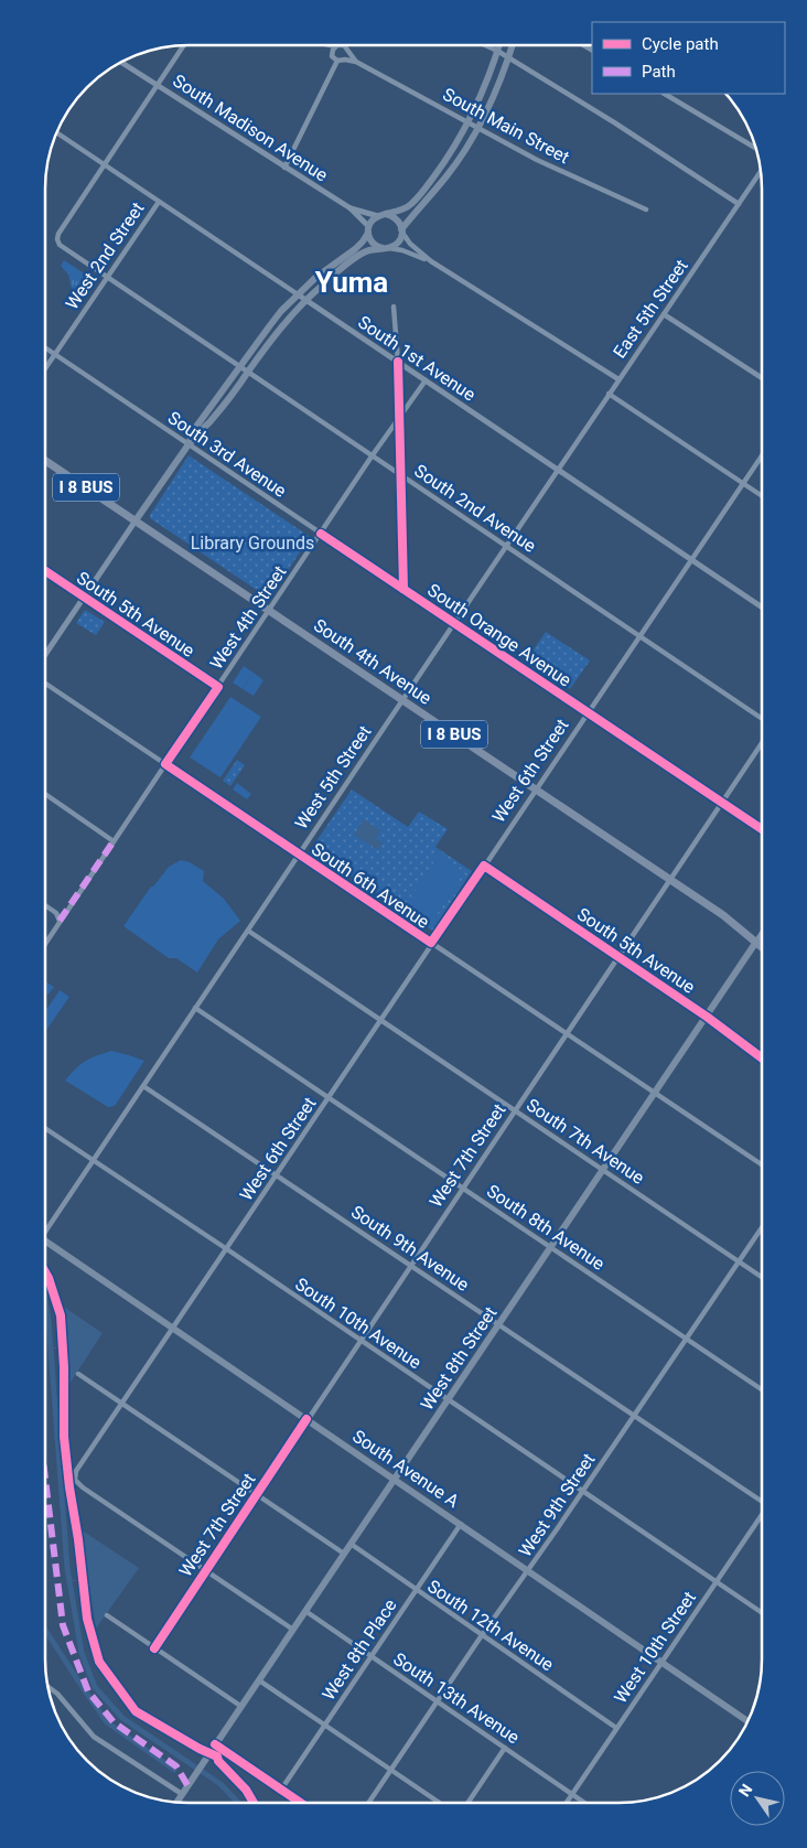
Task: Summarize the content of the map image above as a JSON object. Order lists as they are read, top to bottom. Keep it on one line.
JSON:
{"streets":{"main road":["I 8 BUS","South 4th Avenue","West 8th Street","South Avenue A"],"street":["South Main Street","South Madison Avenue","West 2nd Street","East 5th Street","South 1st Avenue","South 3rd Avenue","South 2nd Avenue","South 5th Avenue","West 4th Street","South Orange Avenue","West 6th Street","West 5th Street","South 6th Avenue","South 7th Avenue","West 7th Street","South 8th Avenue","South 9th Avenue","South 10th Avenue","West 9th Street","South 12th Avenue","West 10th Street","West 8th Place","South 13th Avenue"]},"crossings":[["West 2nd Street","South 1st Avenue"],["West 2nd Street","South 3rd Avenue"],["West 2nd Street","South 2nd Avenue"],["East 5th Street","South 1st Avenue"],["East 5th Street","West 5th Street"],["South 1st Avenue","South 2nd Avenue"],["South 1st Avenue","West 4th Street"],["South 1st Avenue","South Orange Avenue"],["South 1st Avenue","West 6th Street"],["South 1st Avenue","West 5th Street"],["South 3rd Avenue","West 4th Street"],["South 3rd Avenue","South Orange Avenue"],["South 2nd Avenue","West 4th Street"],["South 2nd Avenue","South Orange Avenue"],["South 2nd Avenue","West 6th Street"],["South 2nd Avenue","West 5th Street"],["South 5th Avenue","West 4th Street"],["South 5th Avenue","West 6th Street"],["South 5th Avenue","West 7th Street"],["South 5th Avenue","West 8th Street"],["West 4th Street","South Orange Avenue"],["West 4th Street","South 4th Avenue"],["West 4th Street","South 6th Avenue"],["South Orange Avenue","West 6th Street"],["South Orange Avenue","West 5th Street"],["South Orange Avenue","West 7th Street"],["South 4th Avenue","West 6th Street"],["South 4th Avenue","West 5th Street"],["South 4th Avenue","West 7th Street"],["South 4th Avenue","West 8th Street"],["West 6th Street","South 6th Avenue"],["West 6th Street","South 7th Avenue"],["West 6th Street","West 7th Street"],["West 6th Street","South 8th Avenue"],["West 6th Street","South 9th Avenue"],["West 6th Street","South 10th Avenue"],["West 6th Street","South Avenue A"],["West 5th Street","South 6th Avenue"],["West 5th Street","South 7th Avenue"],["West 5th Street","South 8th Avenue"],["West 5th Street","South 9th Avenue"],["West 5th Street","South 10th Avenue"],["South 6th Avenue","West 7th Street"],["South 6th Avenue","West 8th Street"],["South 7th Avenue","West 7th Street"],["South 7th Avenue","West 8th Street"],["South 7th Avenue","West 9th Street"],["West 7th Street","South 8th Avenue"],["West 7th Street","South 9th Avenue"],["West 7th Street","South 10th Avenue"],["West 7th Street","South Avenue A"],["South 8th Avenue","West 8th Street"],["South 8th Avenue","West 9th Street"],["South 9th Avenue","West 8th Street"],["South 9th Avenue","West 9th Street"],["South 10th Avenue","West 8th Street"],["South 10th Avenue","West 9th Street"],["South 10th Avenue","West 10th Street"],["West 8th Street","South Avenue A"],["West 8th Street","South 12th Avenue"],["West 8th Street","South 13th Avenue"],["South Avenue A","West 9th Street"],["South Avenue A","West 10th Street"],["South Avenue A","West 8th Place"],["West 9th Street","South 12th Avenue"],["West 9th Street","South 13th Avenue"],["South 12th Avenue","West 10th Street"],["South 12th Avenue","West 8th Place"],["West 10th Street","South 13th Avenue"],["West 8th Place","South 13th Avenue"]],"districts":["Yuma"],"parks":["Library Grounds"],"legend":["Cycle path","Path"],"north":"top left"}
